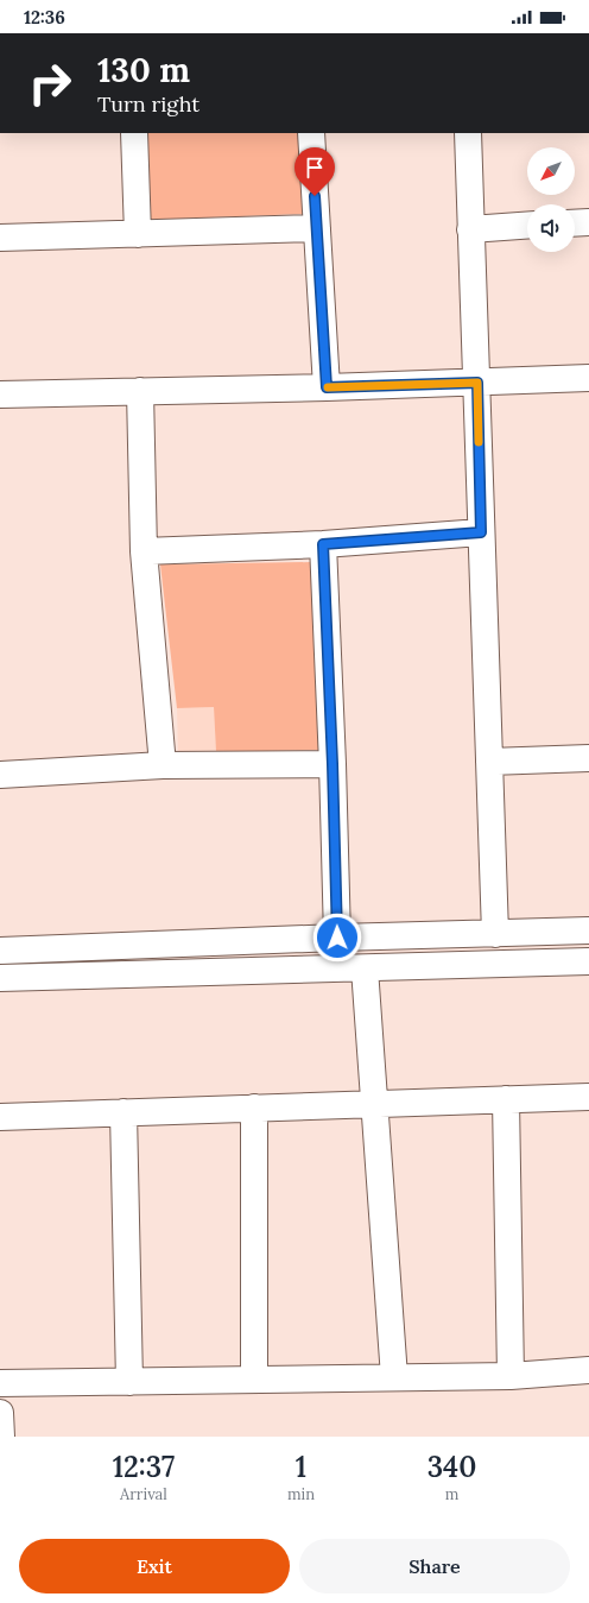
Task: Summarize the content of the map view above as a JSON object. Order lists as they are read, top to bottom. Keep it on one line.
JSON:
{"north":"bottom left","page":{"status":"12:36","turn":["130 m","Turn right"],"eta":["12:37","Arrival","1","min","340","m"],"buttons":["Exit","Share"]}}
